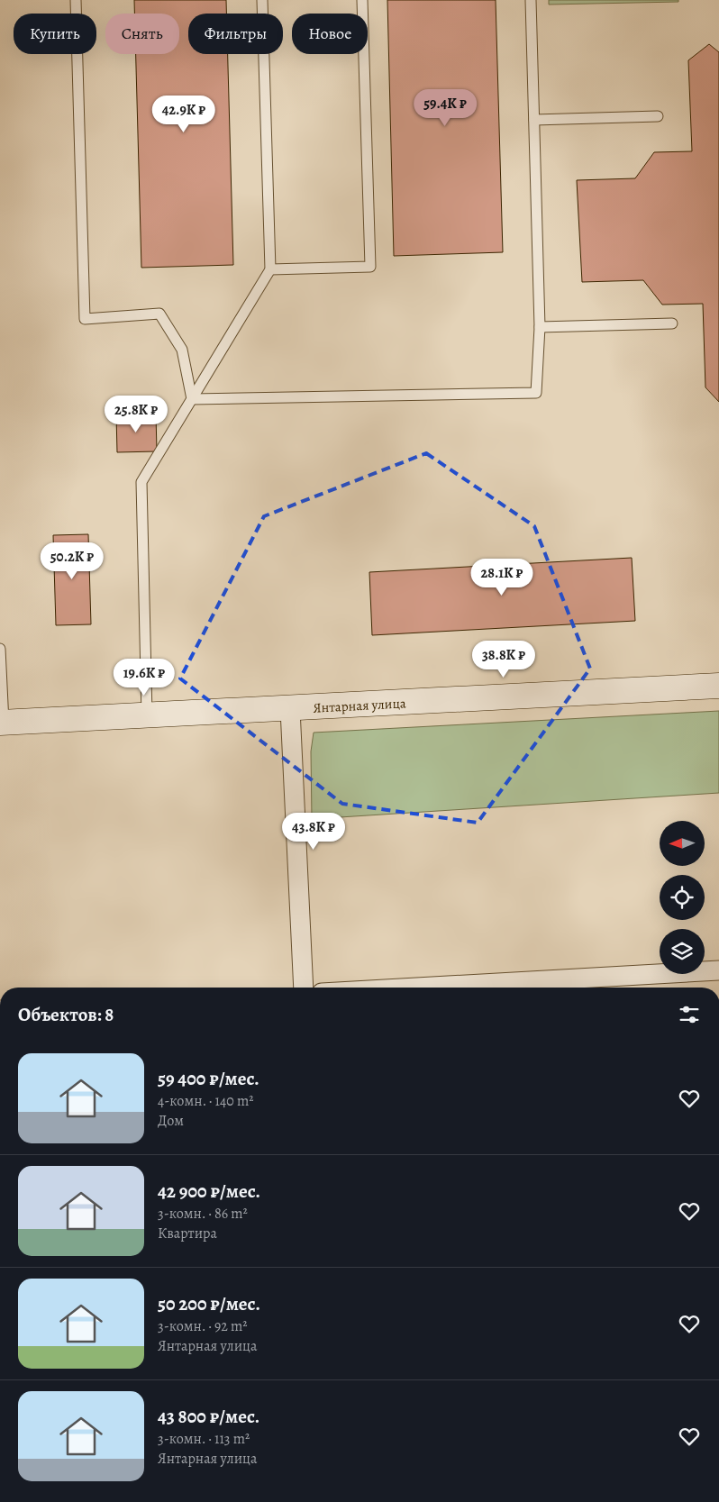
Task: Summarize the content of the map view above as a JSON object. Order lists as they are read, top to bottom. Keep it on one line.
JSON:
{"streets":{"street":["Янтарная улица"]},"north":"left","page":{"chip":["Купить","Снять","Фильтры","Новое"],"price":["59.4K ₽","42.9K ₽","25.8K ₽","50.2K ₽","28.1K ₽","38.8K ₽","19.6K ₽","43.8K ₽"],"heading":"Объектов: 8","list":[{"name":"59 400 ₽/мес.","note":"4-комн. · 140 m² · Дом"},{"name":"42 900 ₽/мес.","note":"3-комн. · 86 m² · Квартира"},{"name":"50 200 ₽/мес.","note":"3-комн. · 92 m² · Янтарная улица"},{"name":"43 800 ₽/мес.","note":"3-комн. · 113 m² · Янтарная улица"}]}}
